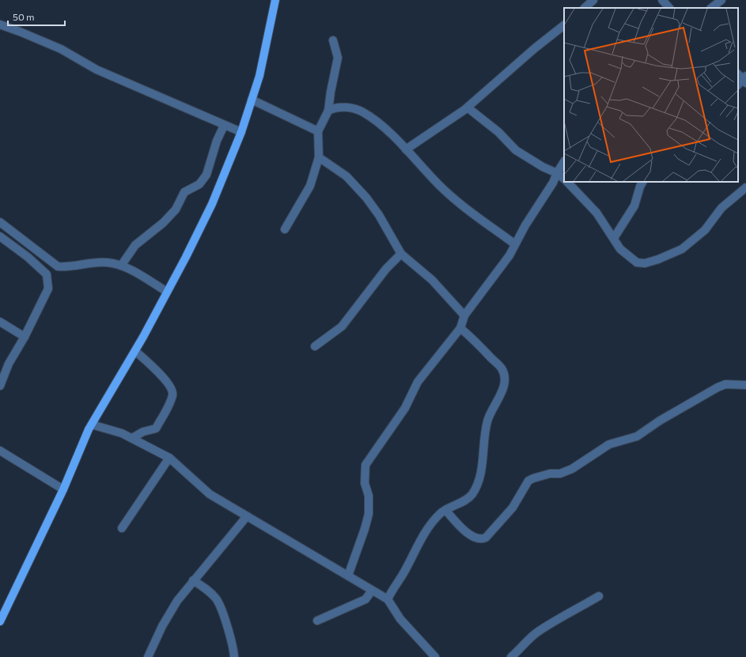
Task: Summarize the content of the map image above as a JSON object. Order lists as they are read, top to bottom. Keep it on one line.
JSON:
{"scale_bar":"50 m"}
